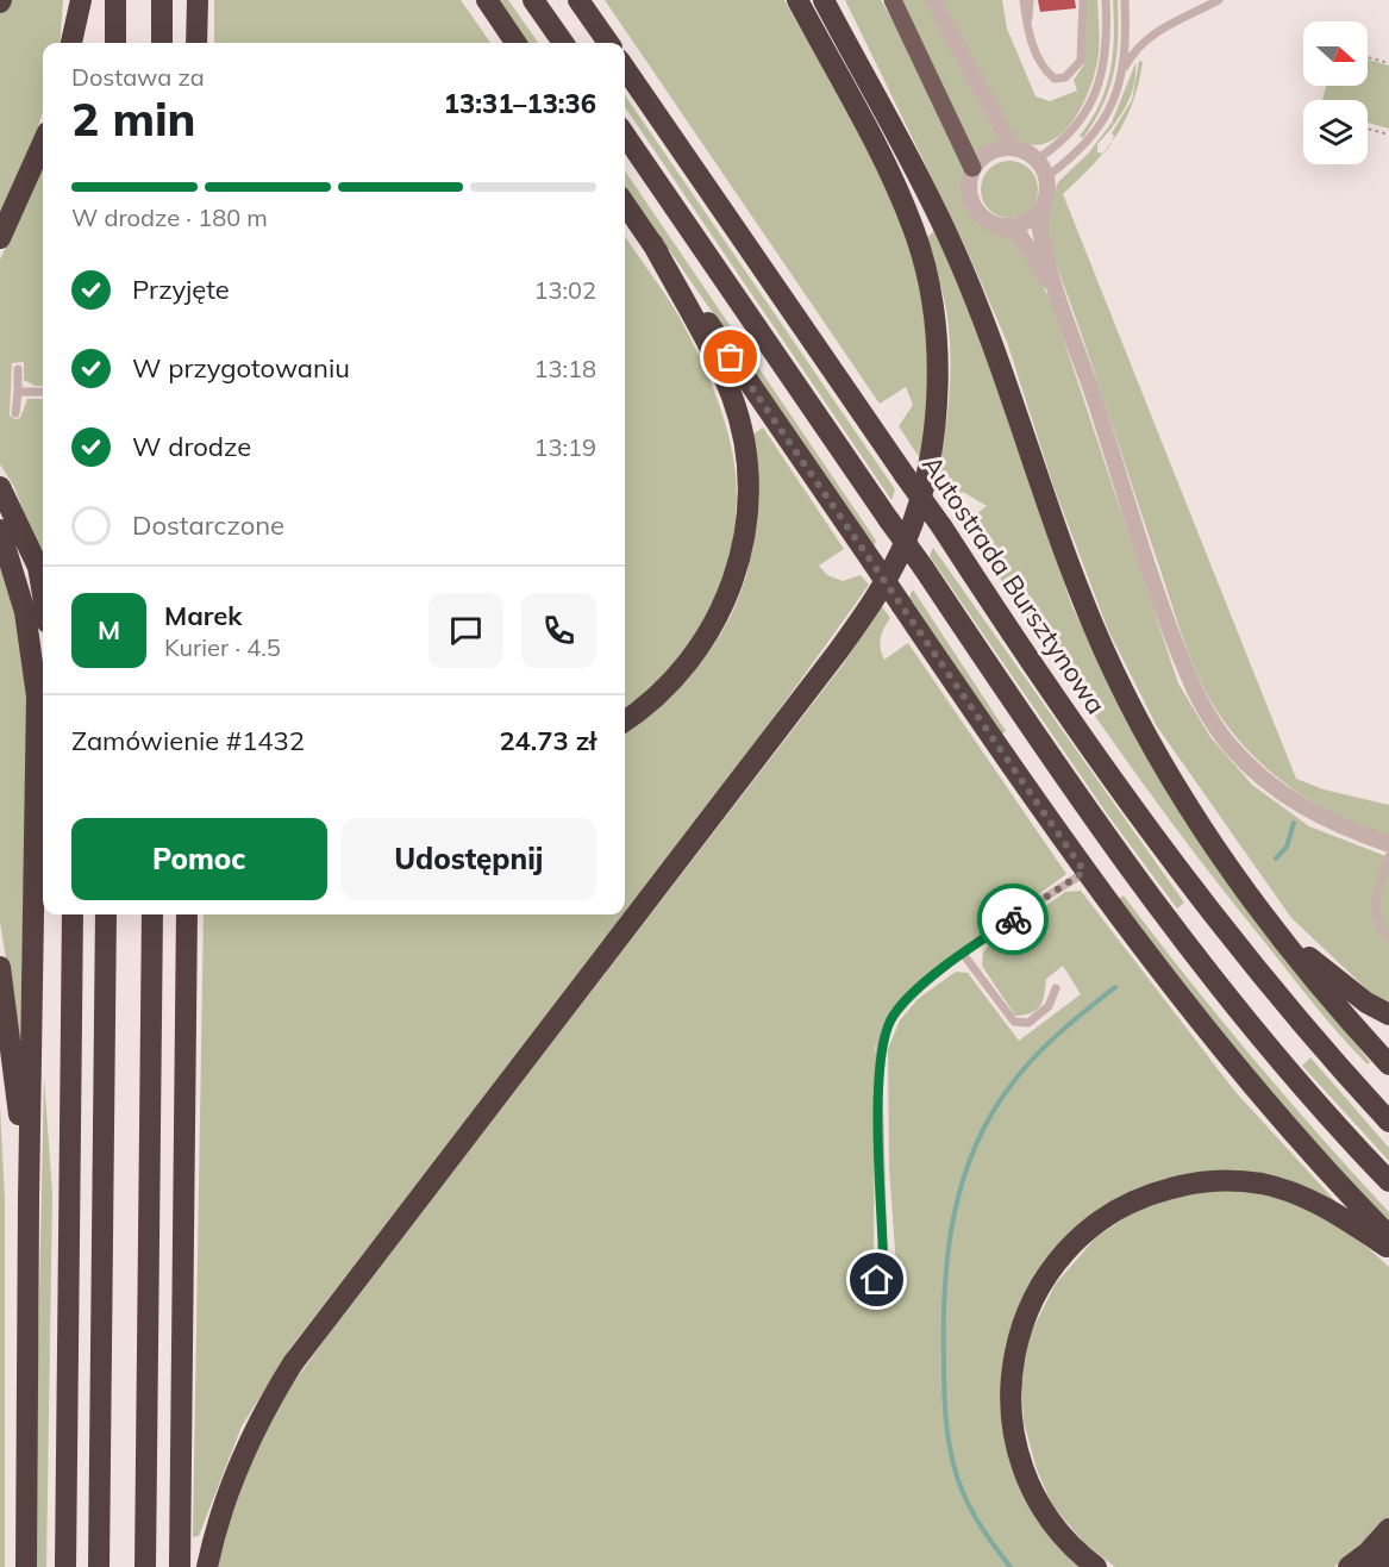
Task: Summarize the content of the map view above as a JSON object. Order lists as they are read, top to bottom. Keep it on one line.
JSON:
{"streets":{"highway":["Autostrada Bursztynowa"]},"north":"right","page":{"heading":["2 min","Dostawa za","13:31–13:36"],"panel":["Marek","Kurier · 4.5","Zamówienie #1432","24.73 zł"],"bar":"W drodze · 180 m","list":[["Przyjęte","13:02"],["W przygotowaniu","13:18"],["W drodze","13:19"],"Dostarczone"],"round":"M","buttons":["Pomoc","Udostępnij"]}}
